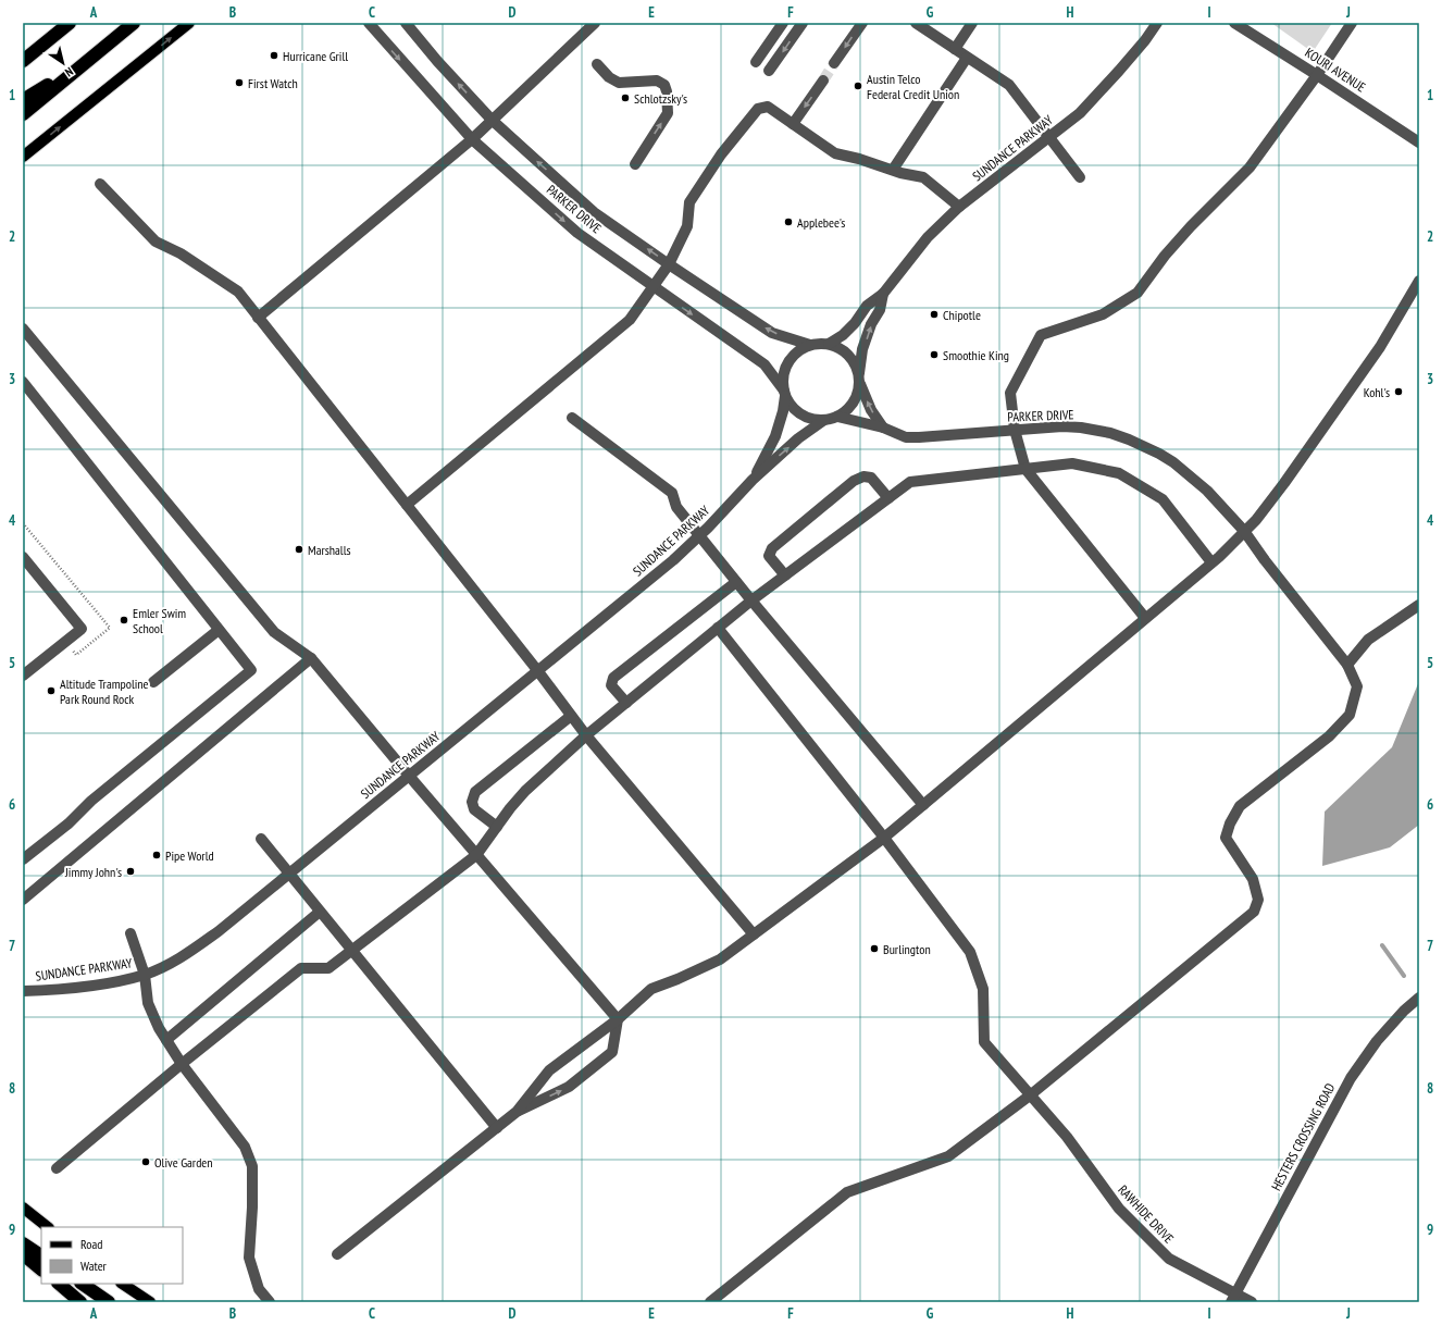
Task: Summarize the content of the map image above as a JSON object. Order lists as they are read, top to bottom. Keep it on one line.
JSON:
{"streets":{"street":["KOURI AVENUE","SUNDANCE PARKWAY","PARKER DRIVE","HESTERS CROSSING ROAD","RAWHIDE DRIVE"]},"crossings":[["SUNDANCE PARKWAY","PARKER DRIVE"],["PARKER DRIVE","RAWHIDE DRIVE"],["HESTERS CROSSING ROAD","RAWHIDE DRIVE"]],"places":["Hurricane Grill","First Watch","Austin Telco Federal Credit Union","Schlotzsky's","Applebee's","Chipotle","Smoothie King","Kohl's","Marshalls","Emler Swim School","Altitude Trampoline Park Round Rock","Pipe World","Jimmy John's","Burlington","Olive Garden"],"legend":["Road","Water"],"north":"bottom right","grid":{"columns":["A","B","C","D","E","F","G","H","I","J"],"rows":["1","2","3","4","5","6","7","8","9"]}}
